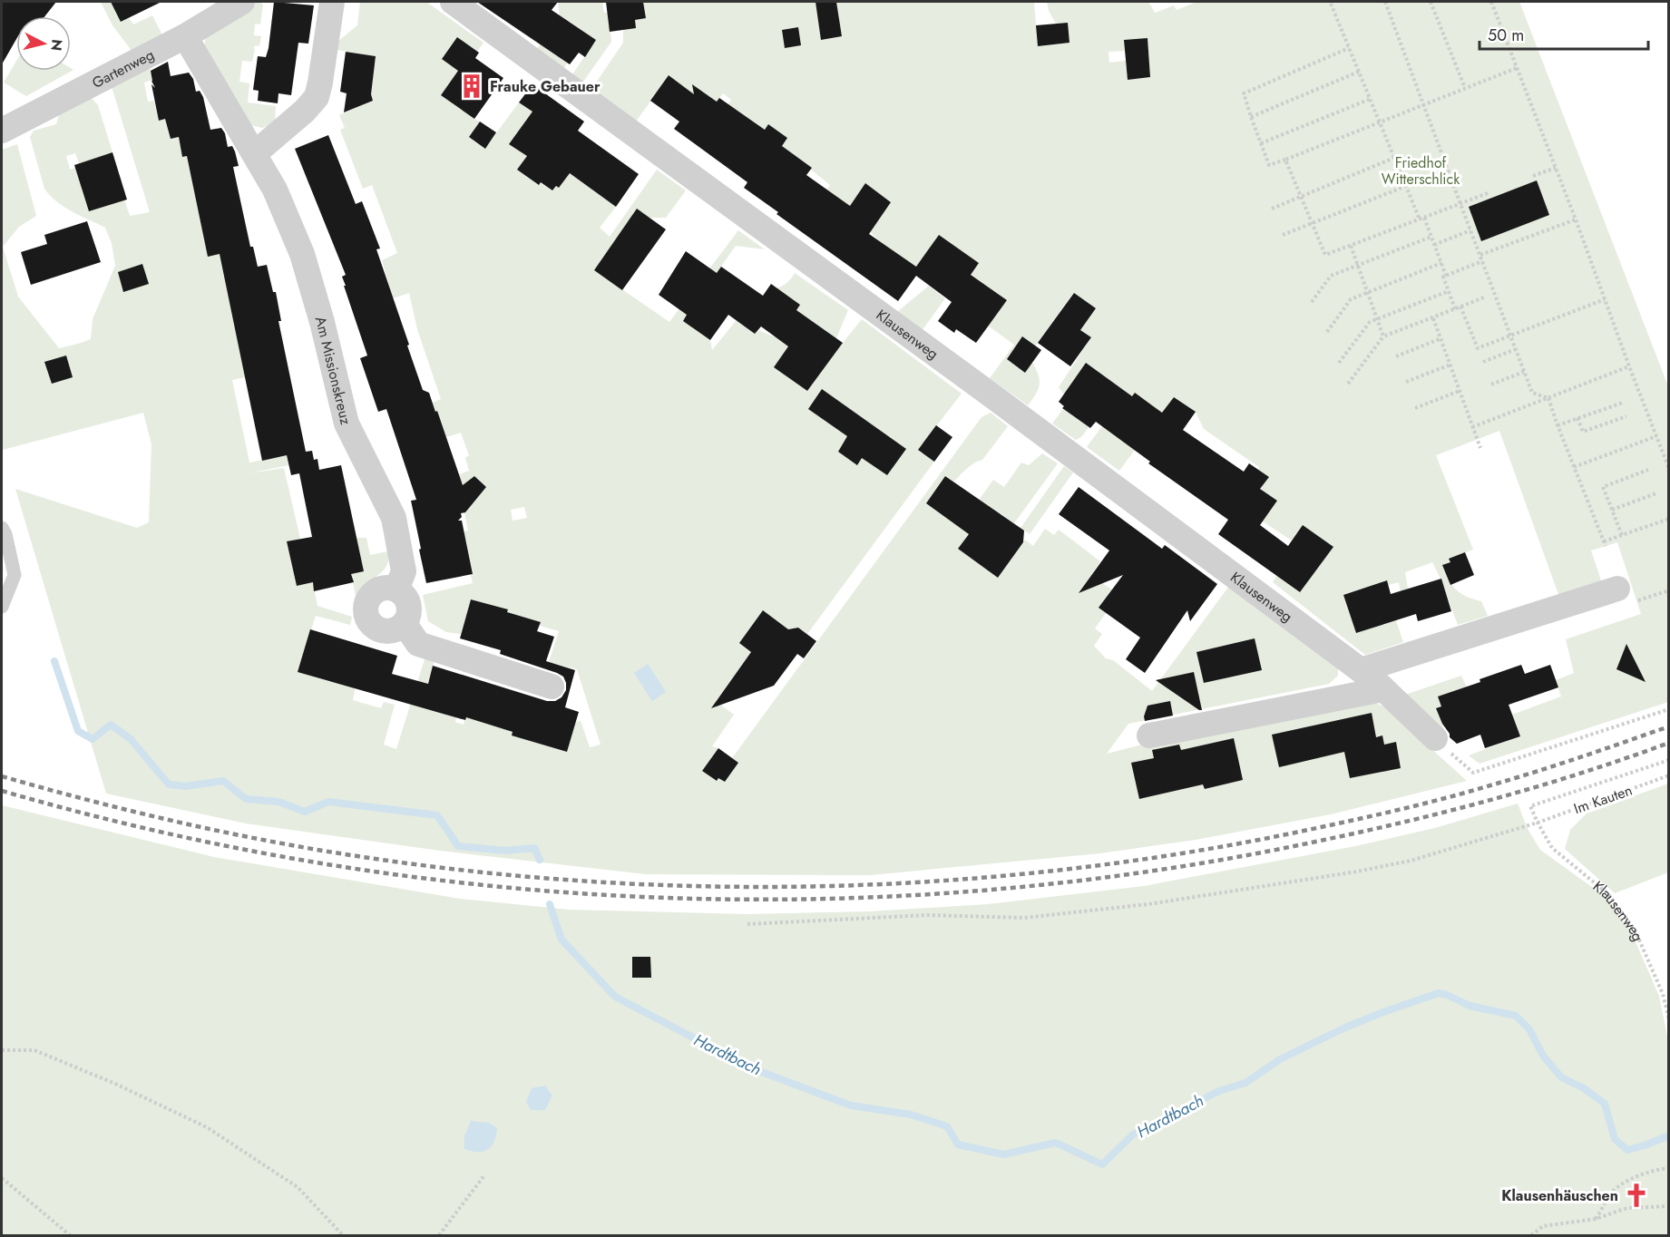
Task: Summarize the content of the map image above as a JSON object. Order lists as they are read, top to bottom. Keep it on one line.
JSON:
{"streets":{"street":["Gartenweg","Klausenweg","Am Missionskreuz"],"path":["Im Kauten"]},"crossings":[["Gartenweg","Am Missionskreuz"],["Klausenweg","Im Kauten"]],"water":["Hardtbach"],"parks":["Friedhof Witterschlick"],"places":{"building":["Frauke Gebauer"],"church":["Klausenhäuschen"]},"scale_bar":"50 m","north":"right"}
